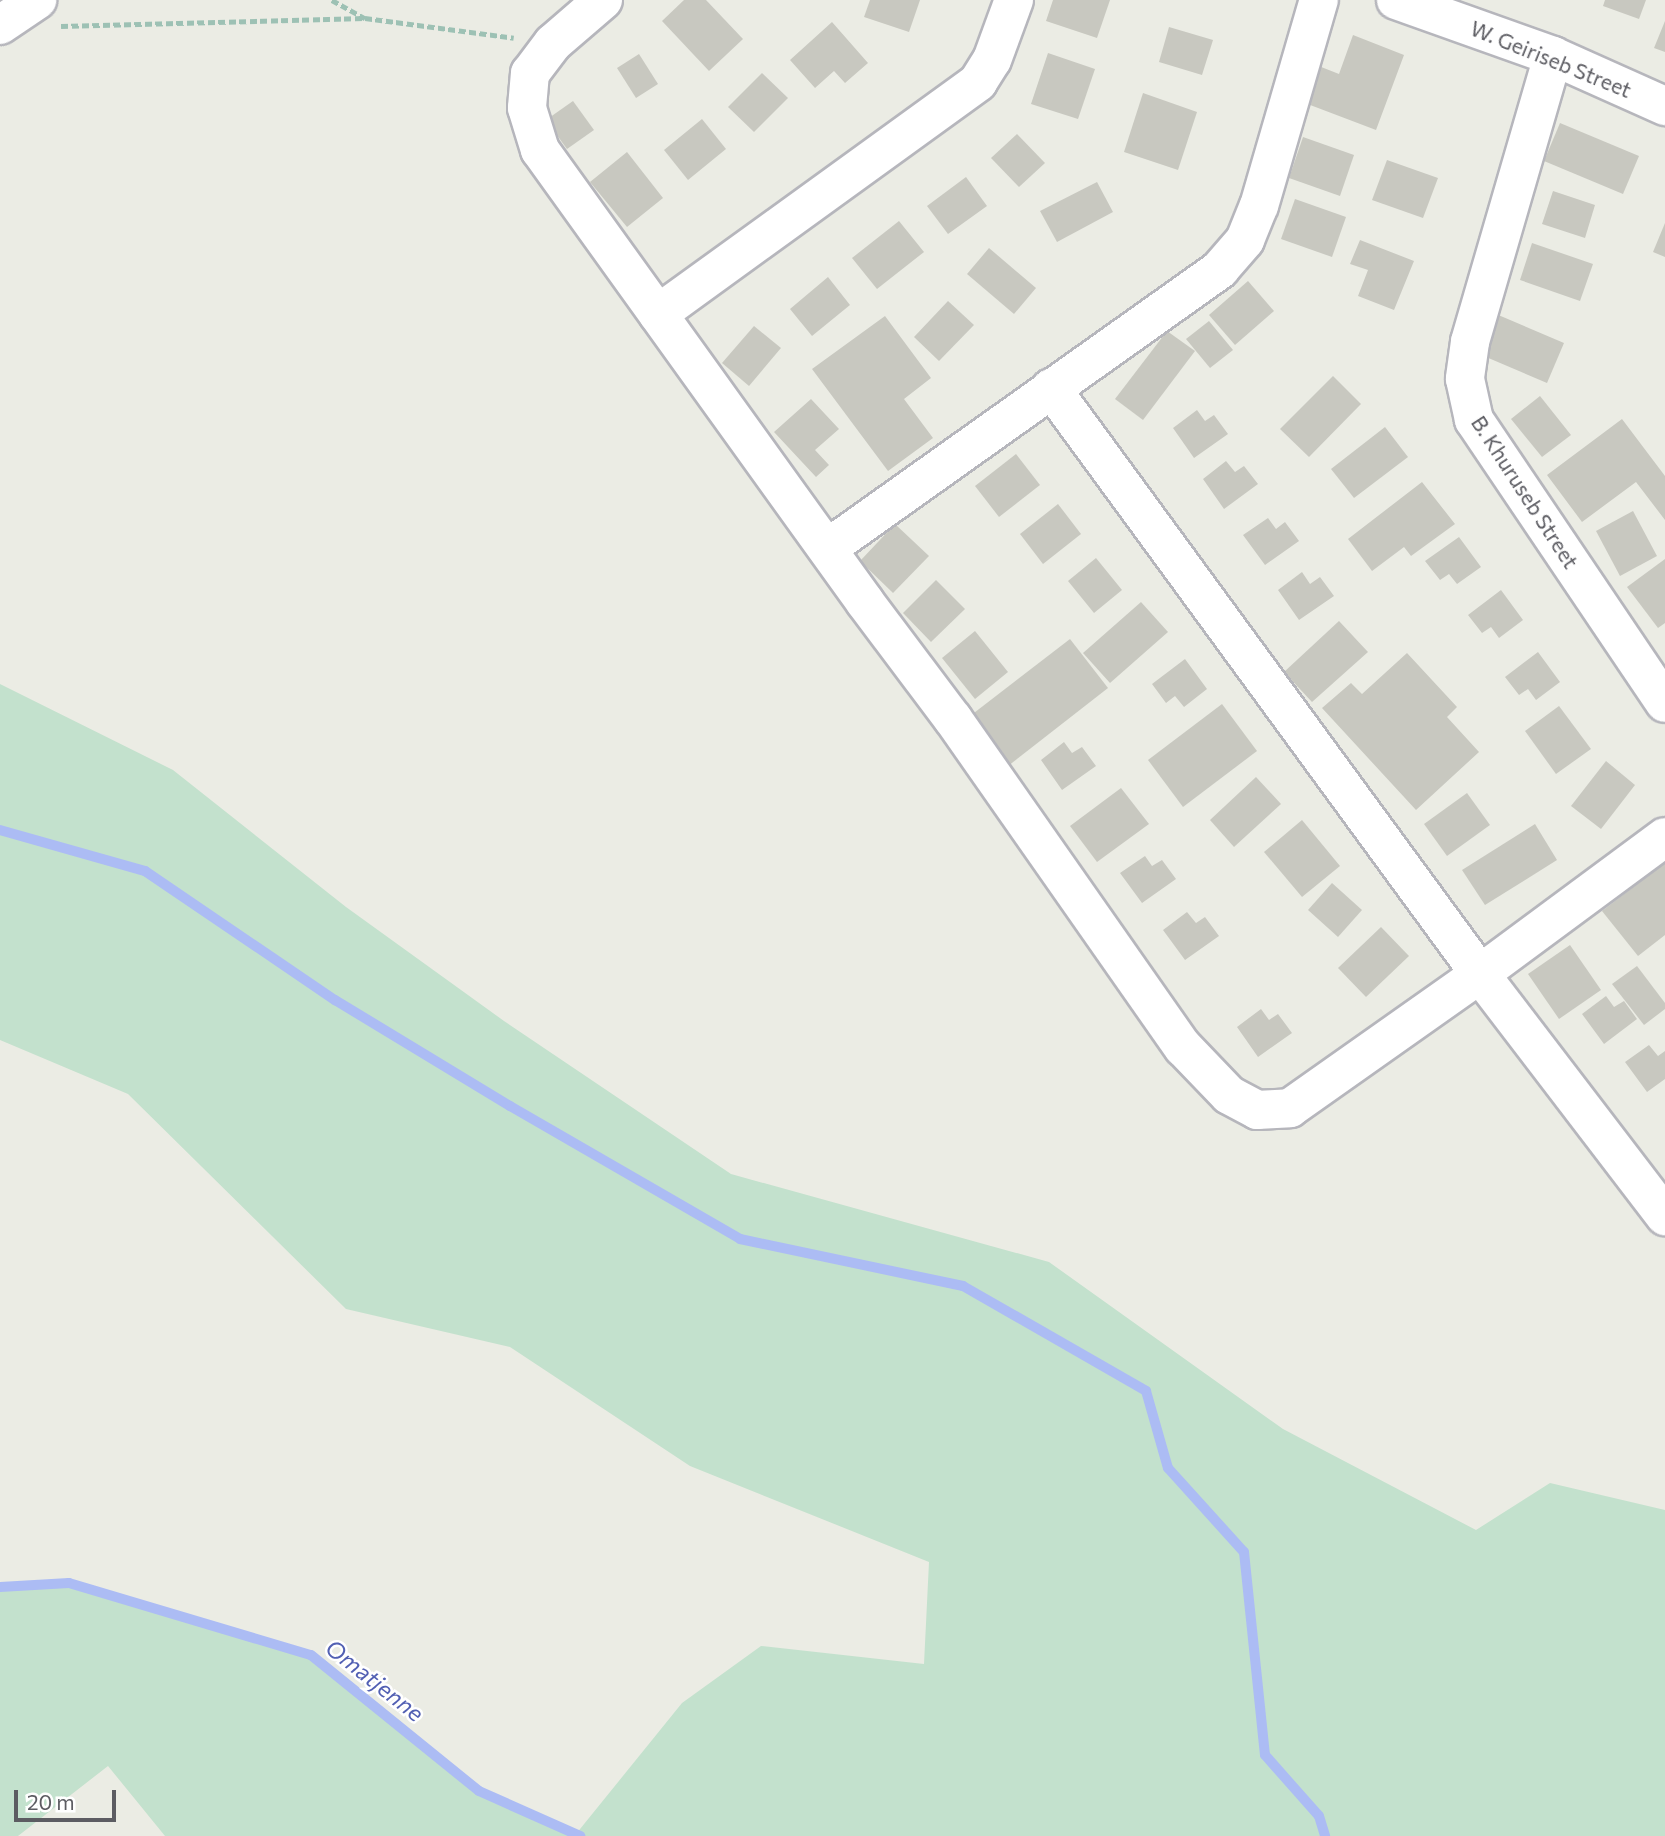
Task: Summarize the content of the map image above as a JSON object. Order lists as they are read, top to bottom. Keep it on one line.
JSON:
{"streets":{"street":["W. Geiriseb Street","B. Khuruseb Street"]},"crossings":[["W. Geiriseb Street","B. Khuruseb Street"]],"water":["Omatjenne"],"scale_bar":"20 m"}
